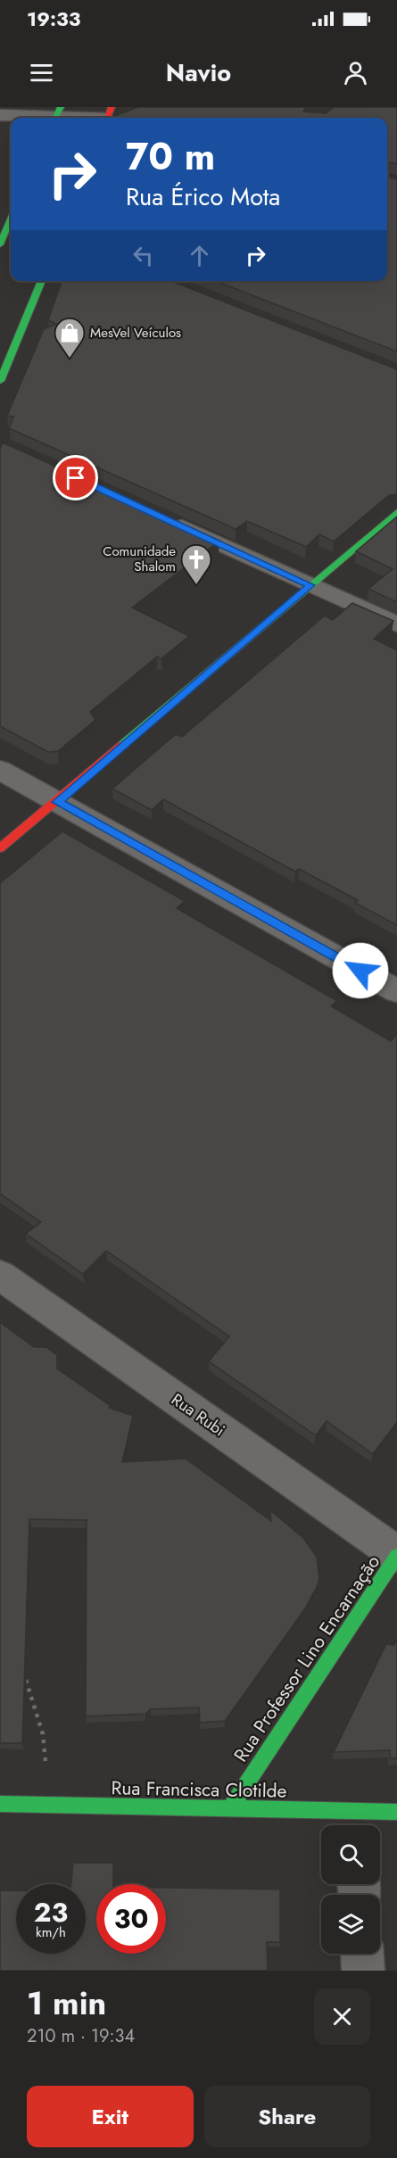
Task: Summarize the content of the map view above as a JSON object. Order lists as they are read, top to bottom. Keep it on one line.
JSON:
{"streets":{"street":["Rua Rubi","Rua Professor Lino Encarnação","Rua Francisca Clotilde"]},"crossings":[["Rua Rubi","Rua Professor Lino Encarnação"],["Rua Professor Lino Encarnação","Rua Francisca Clotilde"]],"places":{"shop":["MesVel Veículos"],"church":["Comunidade Shalom"]},"page":{"status":"19:33","header":"Navio","turn":["70 m","Rua Érico Mota"],"speed":"23 km/h","limit":"30","heading":["1 min","210 m · 19:34"],"buttons":["Exit","Share"]}}
